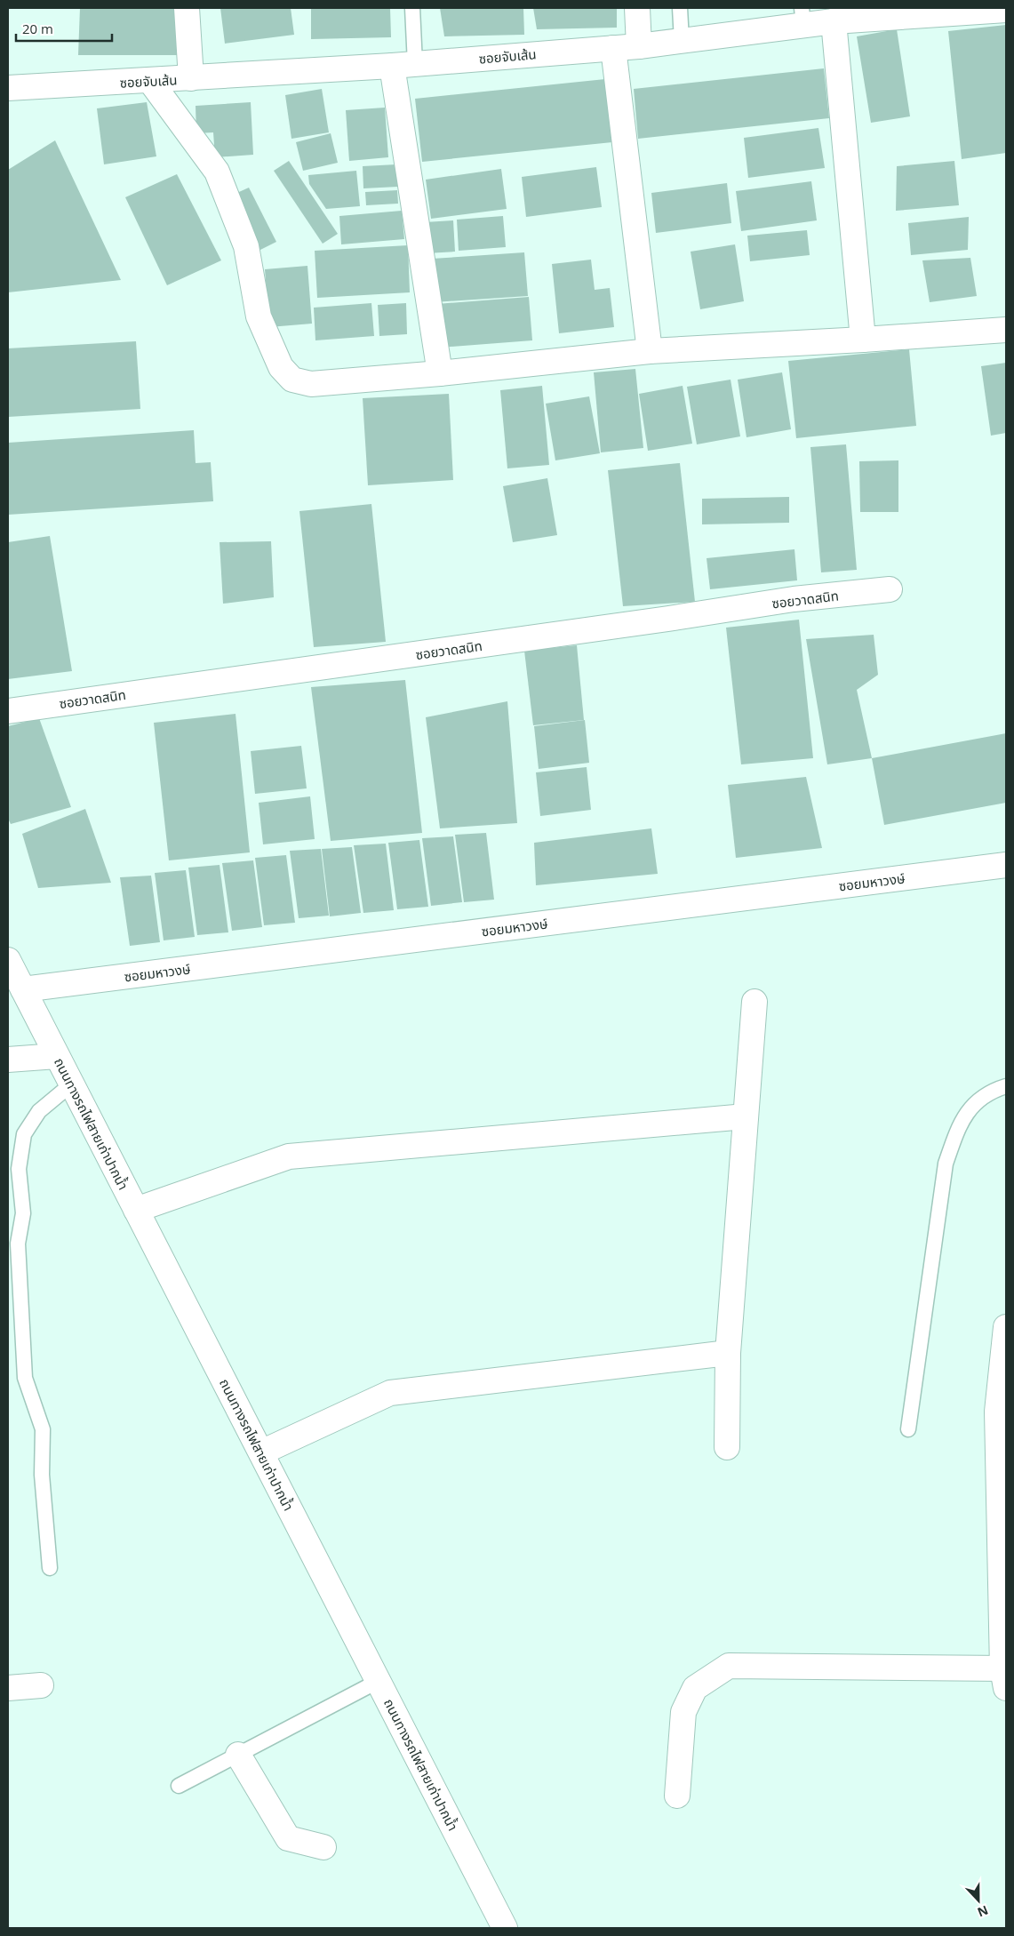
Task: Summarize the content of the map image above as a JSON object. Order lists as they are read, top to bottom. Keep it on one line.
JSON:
{"streets":{"street":["ซอยจับเส้น","ซอยวาดสนิท","ซอยมหาวงษ์","ถนนทางรถไฟสายเก่าปากน้ำ"]},"crossings":[["ซอยมหาวงษ์","ถนนทางรถไฟสายเก่าปากน้ำ"]],"scale_bar":"20 m","north":"bottom"}
